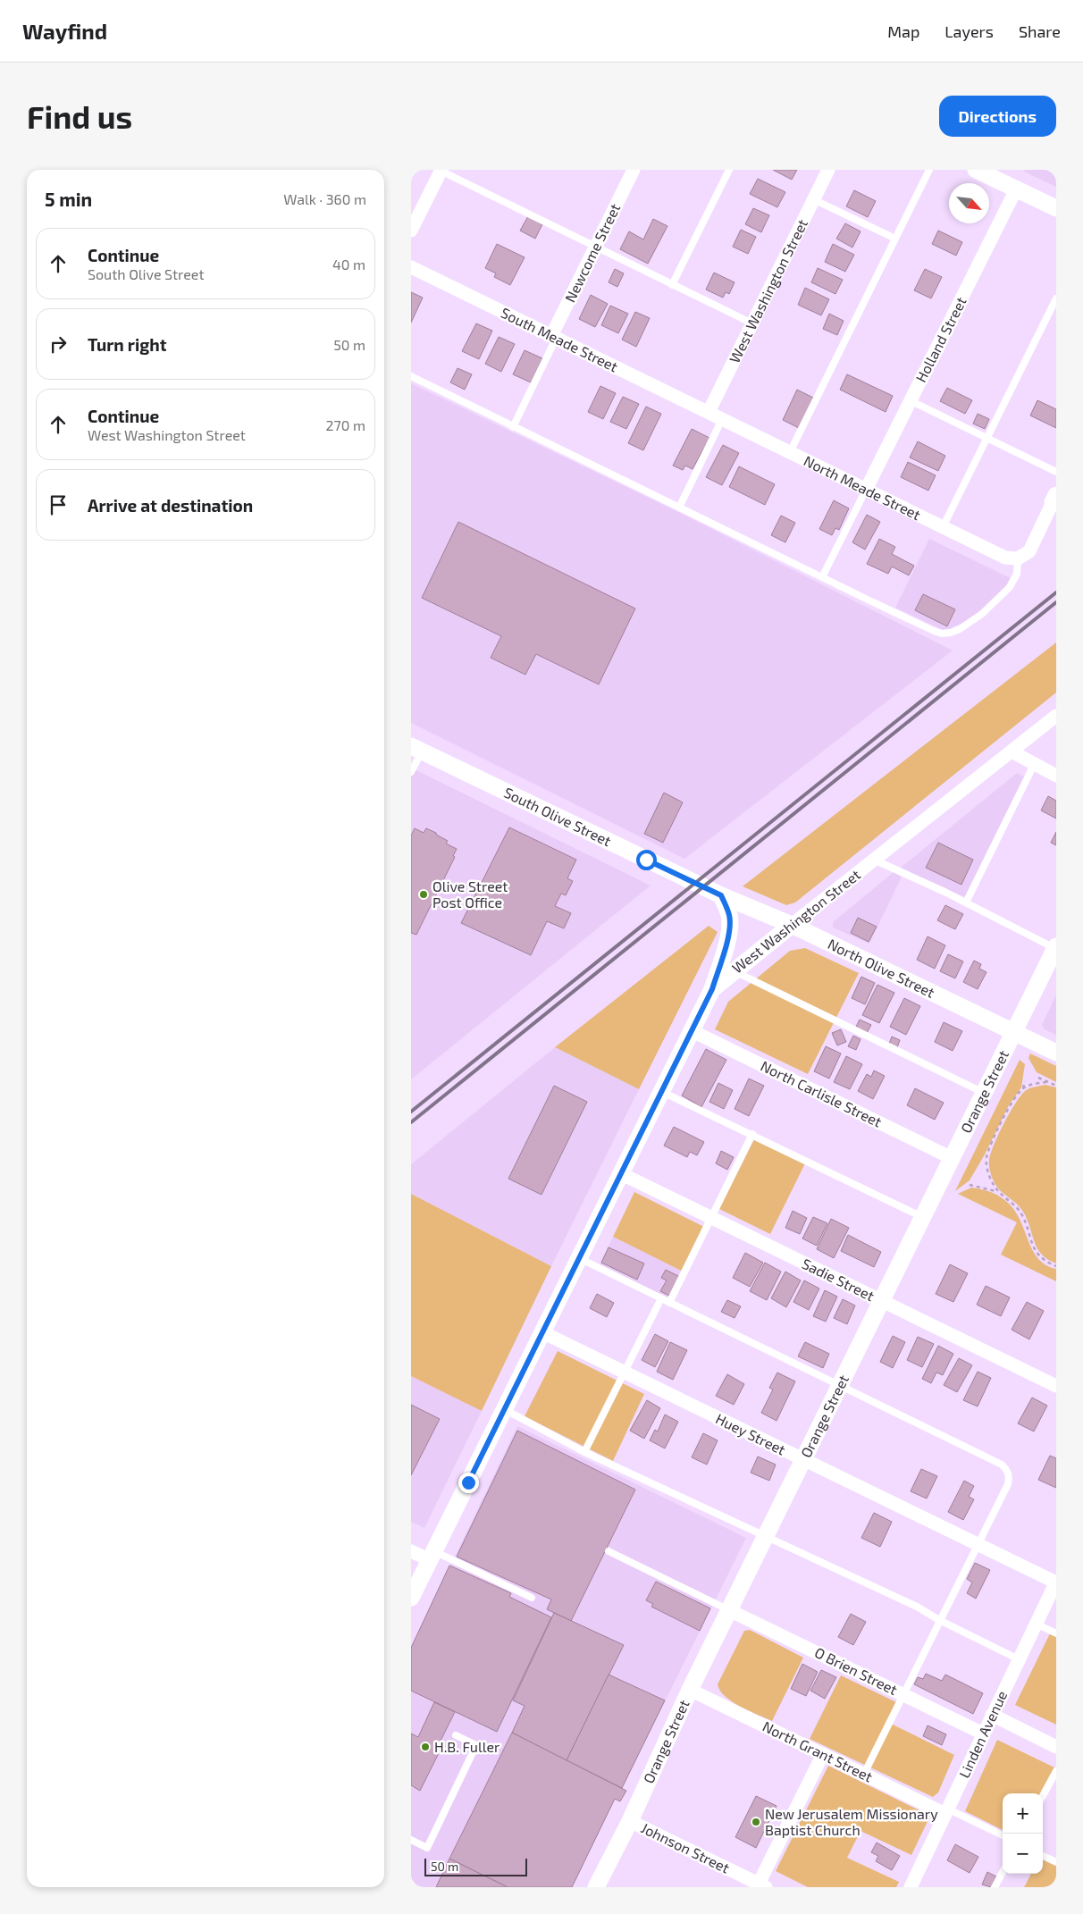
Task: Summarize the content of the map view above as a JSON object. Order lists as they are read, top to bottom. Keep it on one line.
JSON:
{"streets":{"street":["Newcome Street","West Washington Street","South Meade Street","Holland Street","North Meade Street","South Olive Street","North Olive Street","Orange Street","North Carlisle Street","Sadie Street","Huey Street","O Brien Street","Linden Avenue","North Grant Street","Johnson Street"]},"crossings":[["Newcome Street","South Meade Street"],["West Washington Street","South Meade Street"],["West Washington Street","North Meade Street"],["West Washington Street","North Olive Street"],["South Meade Street","North Meade Street"],["Holland Street","North Meade Street"],["South Olive Street","North Olive Street"],["North Olive Street","Orange Street"],["Orange Street","North Carlisle Street"],["Orange Street","Sadie Street"],["Orange Street","Huey Street"],["Orange Street","O Brien Street"],["Orange Street","North Grant Street"],["Orange Street","Johnson Street"],["Huey Street","Linden Avenue"],["O Brien Street","Linden Avenue"],["Linden Avenue","North Grant Street"]],"places":["Olive Street Post Office","H.B. Fuller","New Jerusalem Missionary Baptist Church"],"scale_bar":"50 m","north":"bottom right","page":{"header":"Wayfind","nav":["Map","Layers","Share"],"buttons":"Directions","title":"Find us","heading":["5 min","Walk · 360 m"],"list":[["Continue","South Olive Street","40 m"],["Turn right","50 m"],["Continue","West Washington Street","270 m"],"Arrive at destination"],"map_buttons":["+","−"],"scale":"50 m"}}
